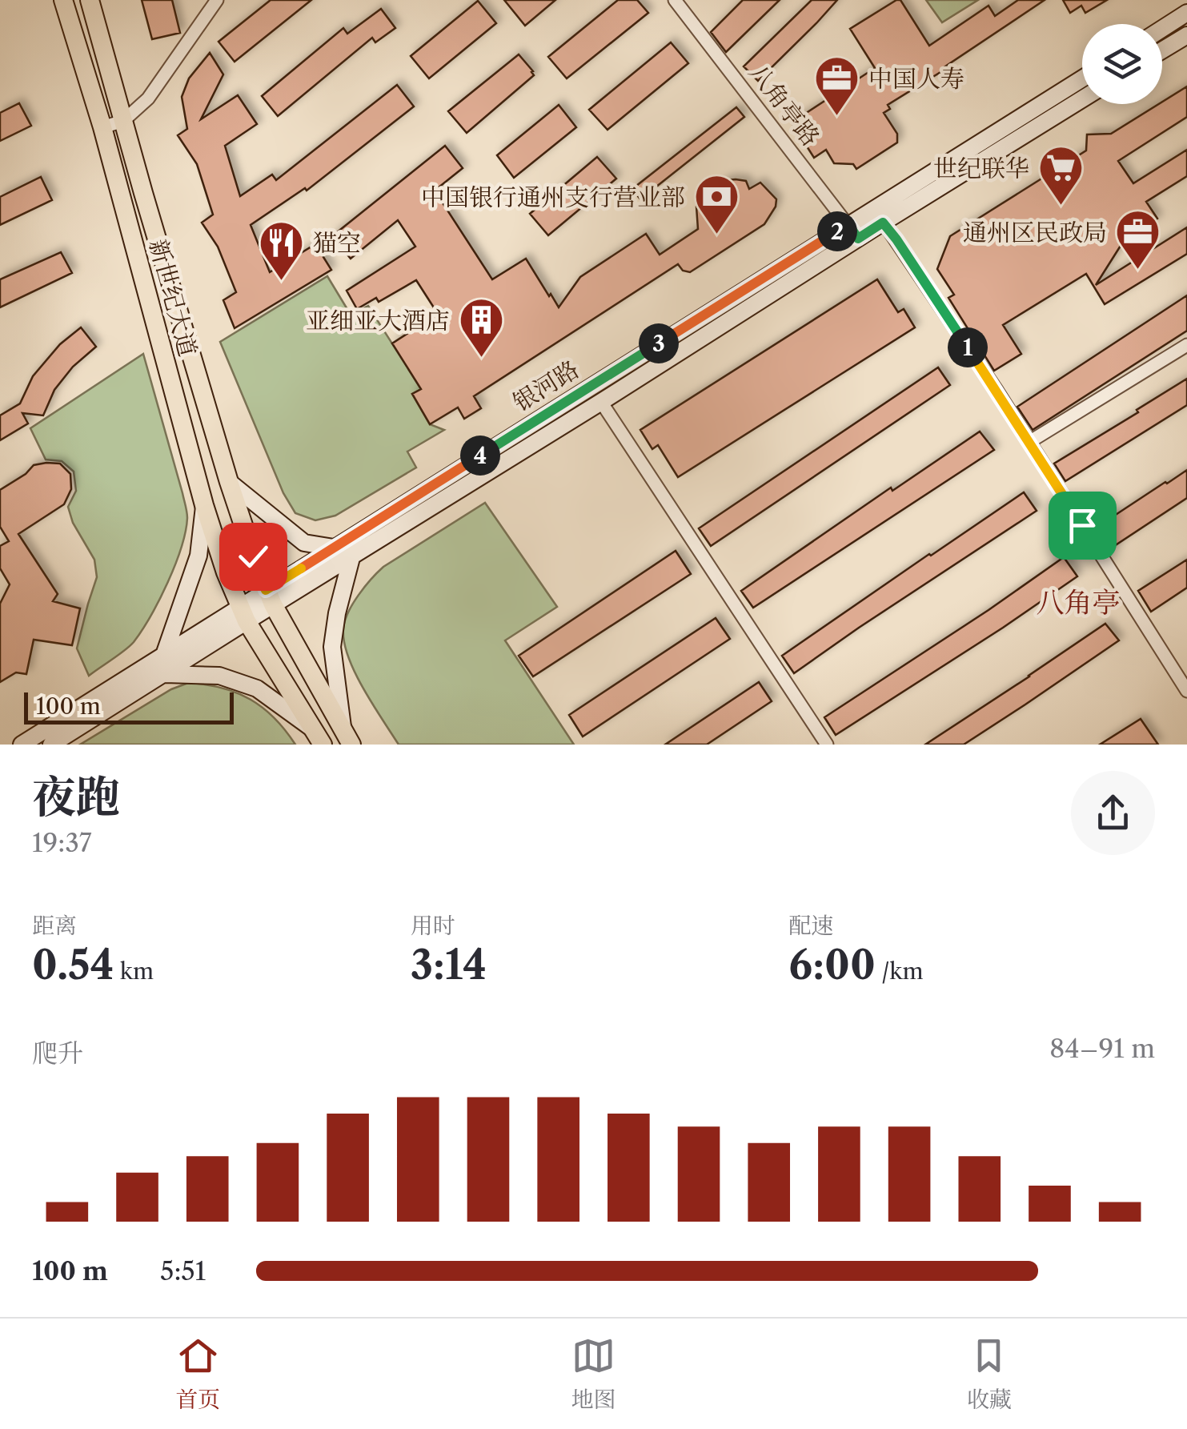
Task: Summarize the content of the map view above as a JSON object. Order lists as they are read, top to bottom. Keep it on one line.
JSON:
{"streets":{"main road":["新世纪大道","银河路"],"street":["八角亭路"]},"crossings":[["八角亭路","银河路"],["新世纪大道","银河路"]],"districts":["八角亭"],"places":{"office":["中国人寿","通州区民政局"],"supermarket":["世纪联华"],"bank":["中国银行通州支行营业部"],"restaurant":["猫空"],"building":["亚细亚大酒店"]},"scale_bar":"100 m","page":{"pins":["2","3","1","4"],"scale":"100 m","heading":["夜跑","19:37"],"stats":[["距离","0.54 km"],["用时","3:14"],["配速","6:00 /km"]],"chart":["爬升","84–91 m"],"list":[{"name":"100 m","note":"5:51"}],"tabs":["首页","地图","收藏"]}}
